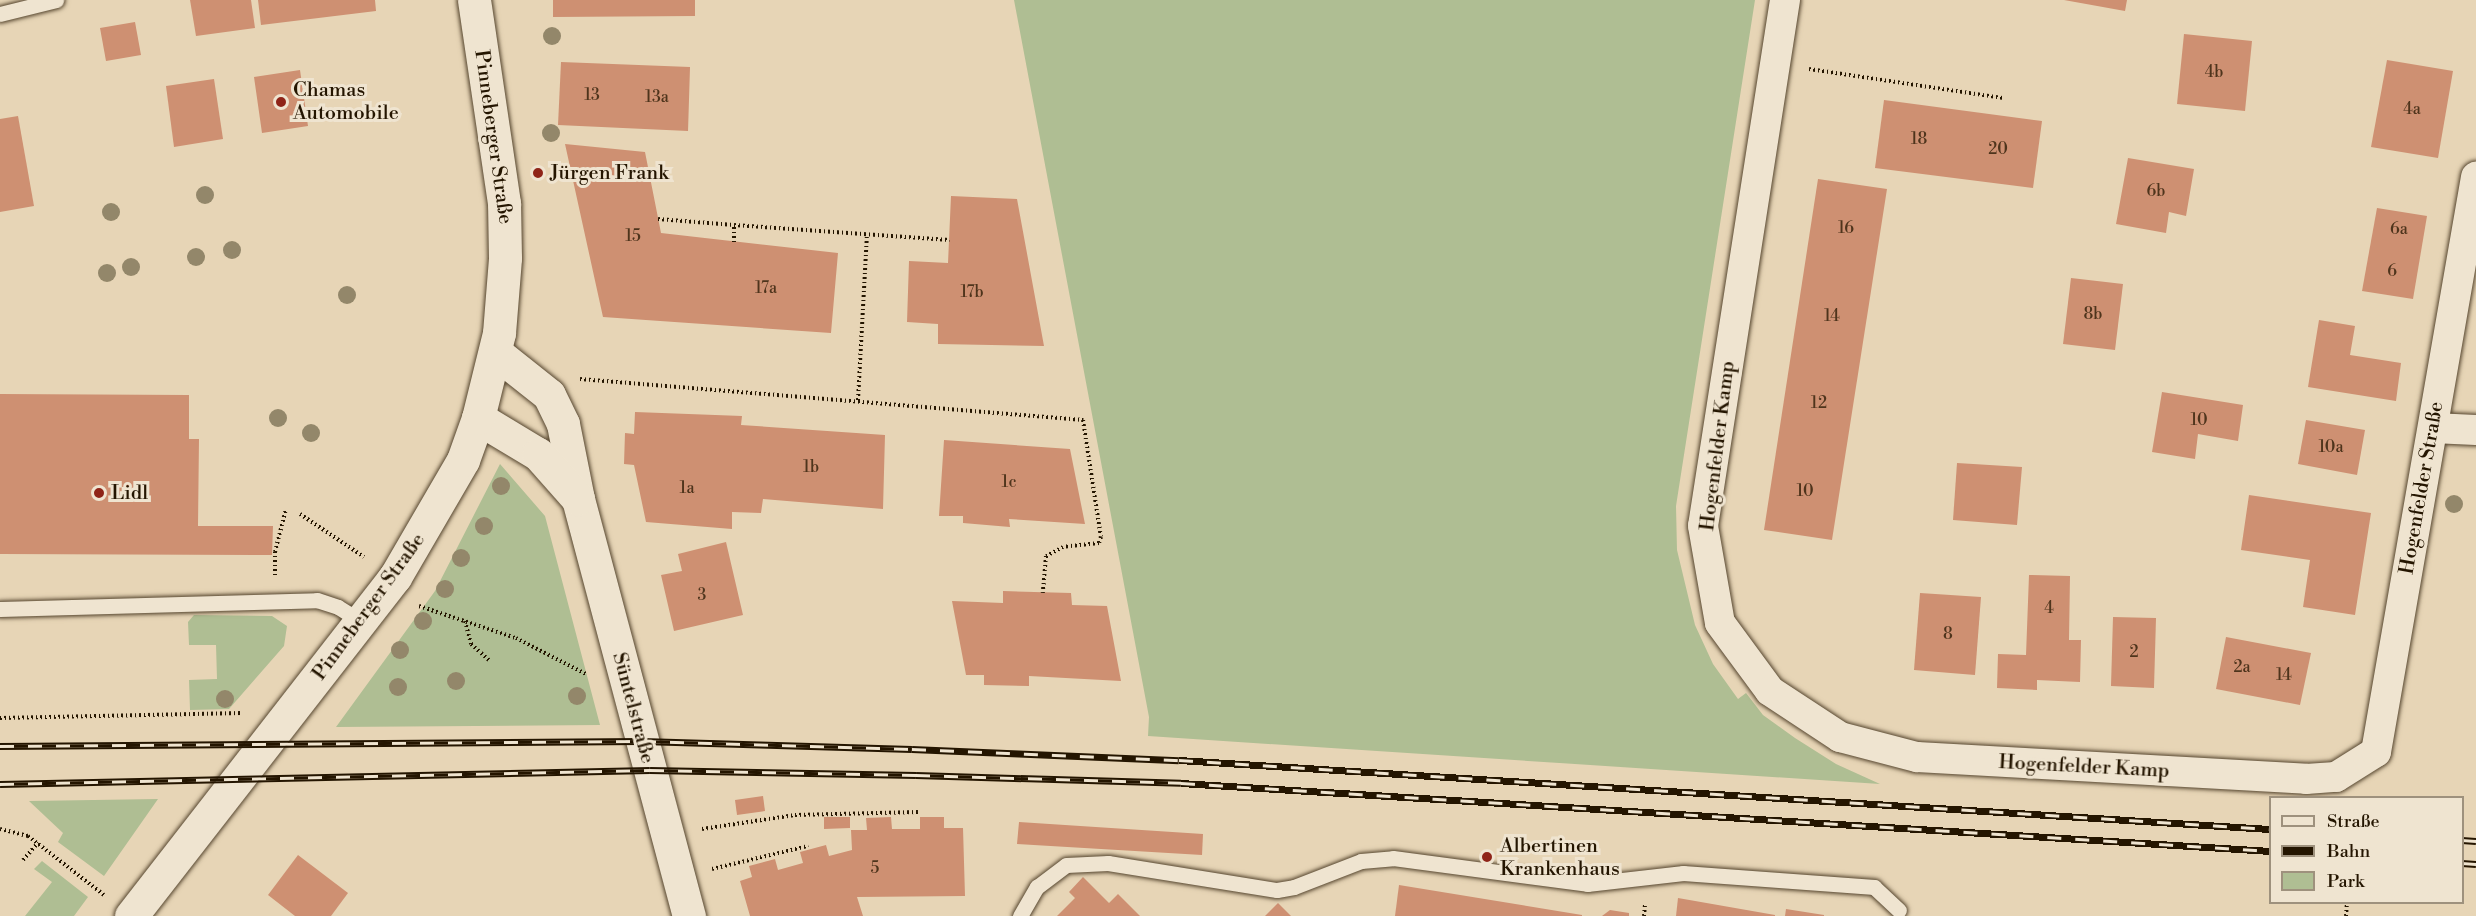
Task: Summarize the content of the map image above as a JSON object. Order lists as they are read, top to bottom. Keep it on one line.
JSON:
{"streets":{"main road":["Pinneberger Straße","Süntelstraße"],"street":["Hogenfelder Kamp","Hogenfelder Straße"]},"crossings":[["Pinneberger Straße","Süntelstraße"],["Hogenfelder Kamp","Hogenfelder Straße"]],"places":["Chamas Automobile","Jürgen Frank","Lidl","Albertinen Krankenhaus"],"house_numbers":["4b","13","13a","4a","18","20","6b","16","6a","15","6","17a","17b","8b","14","12","10","10a","1b","1c","1a","10","3","4","8","2","2a","14","5"],"legend":["Straße","Bahn","Park"]}
